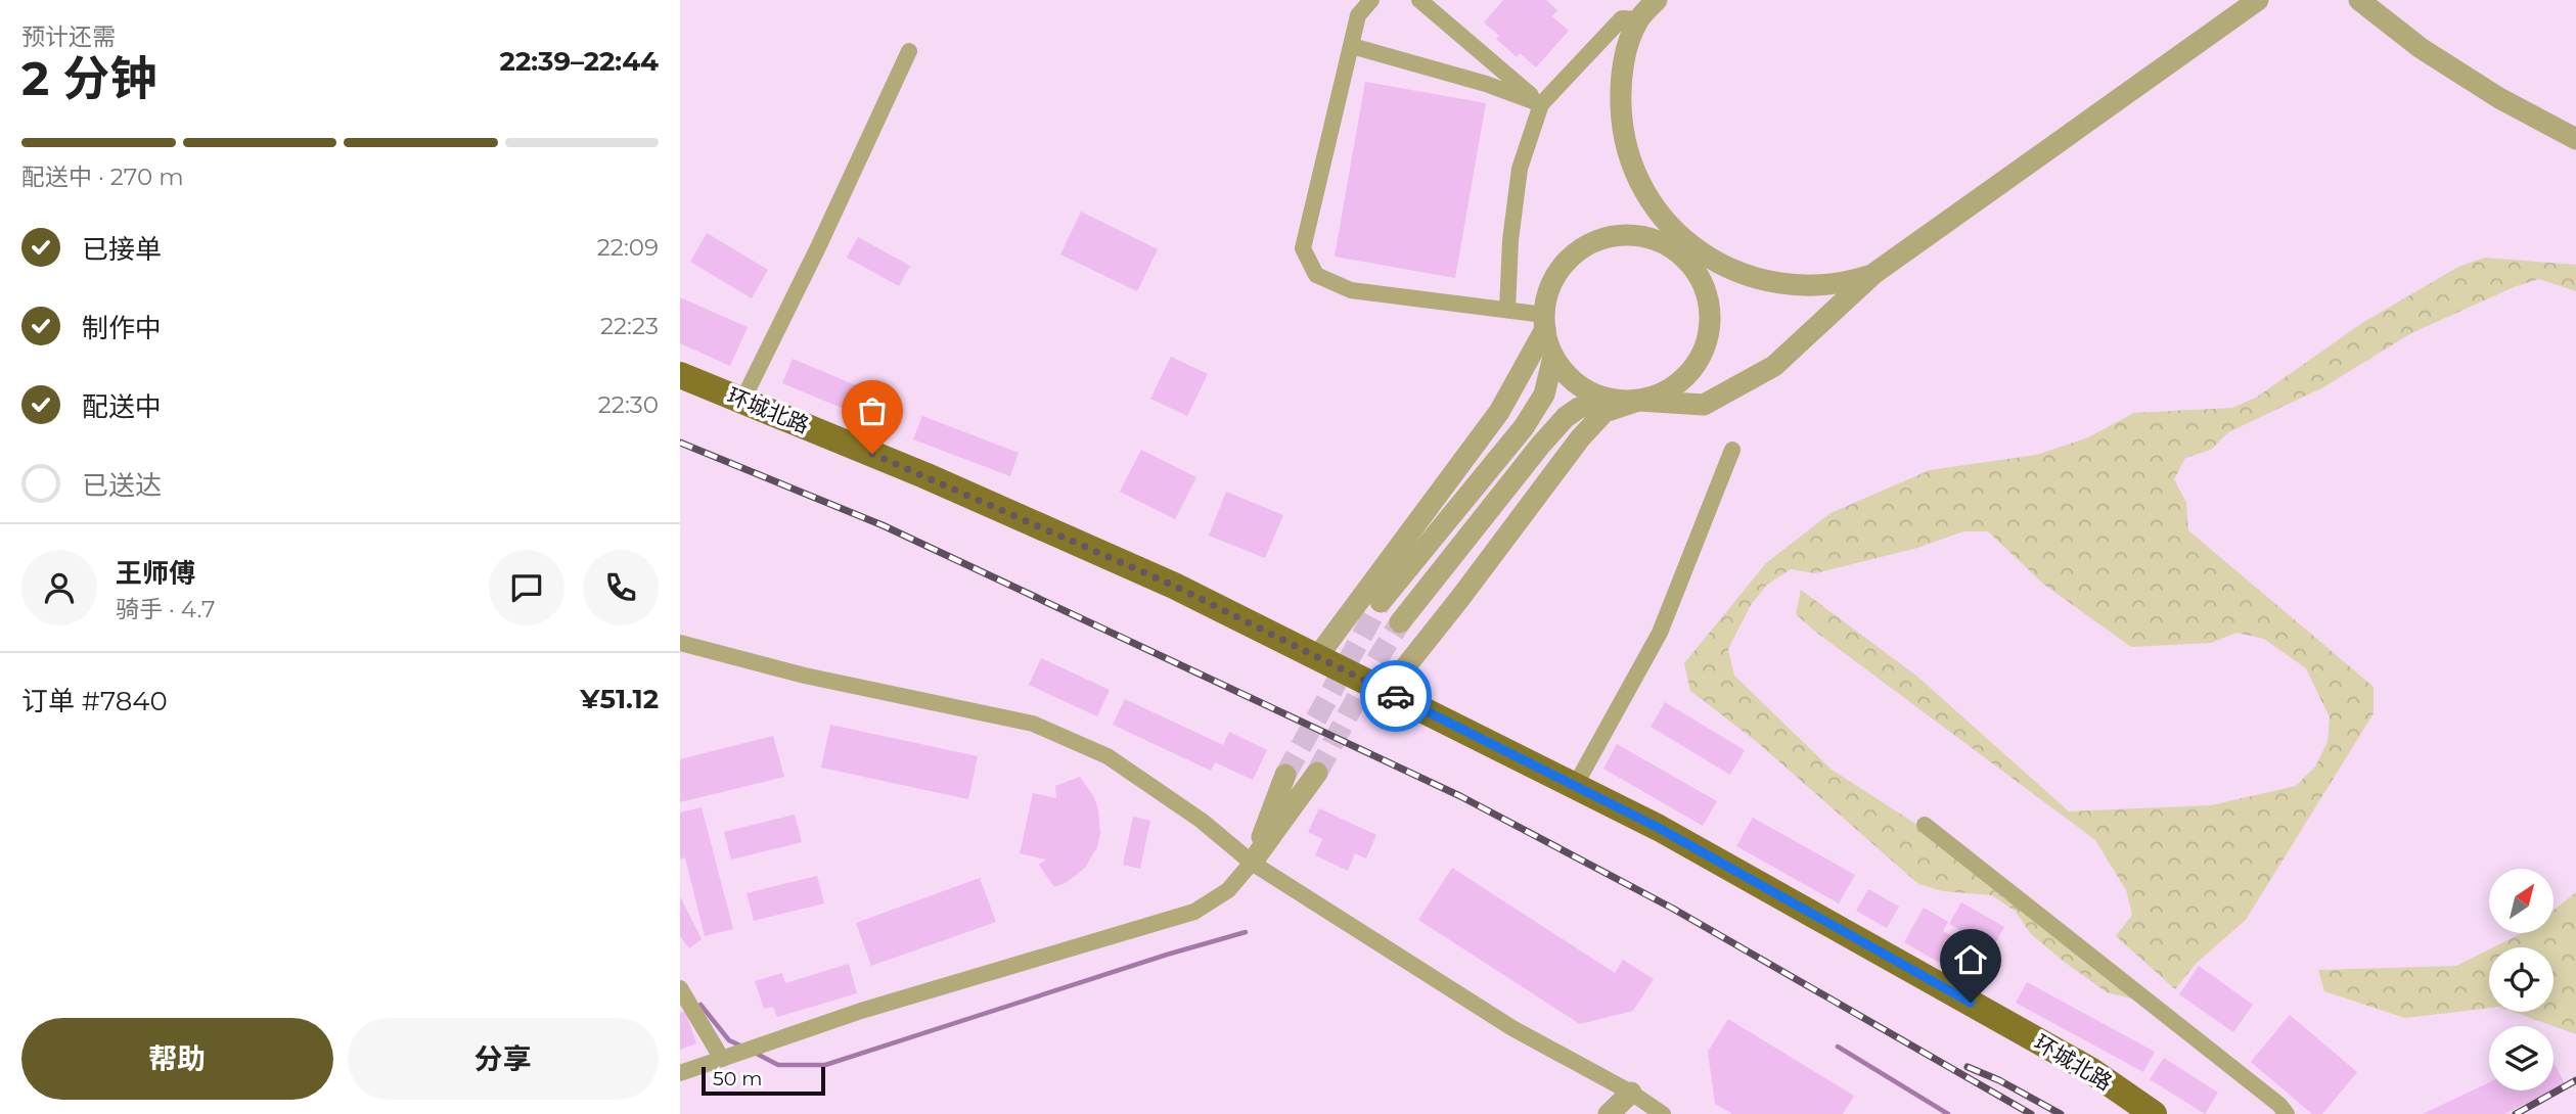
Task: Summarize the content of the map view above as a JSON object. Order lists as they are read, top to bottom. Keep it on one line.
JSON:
{"streets":{"main road":["环城北路"]},"scale_bar":"50 m","north":"top right","page":{"heading":["2 分钟","预计还需","22:39–22:44"],"panel":["王师傅","骑手 · 4.7","订单 #7840","¥51.12"],"bar":"配送中 · 270 m","list":[["已接单","22:09"],["制作中","22:23"],["配送中","22:30"],"已送达"],"buttons":["帮助","分享"],"scale":"50 m"}}
